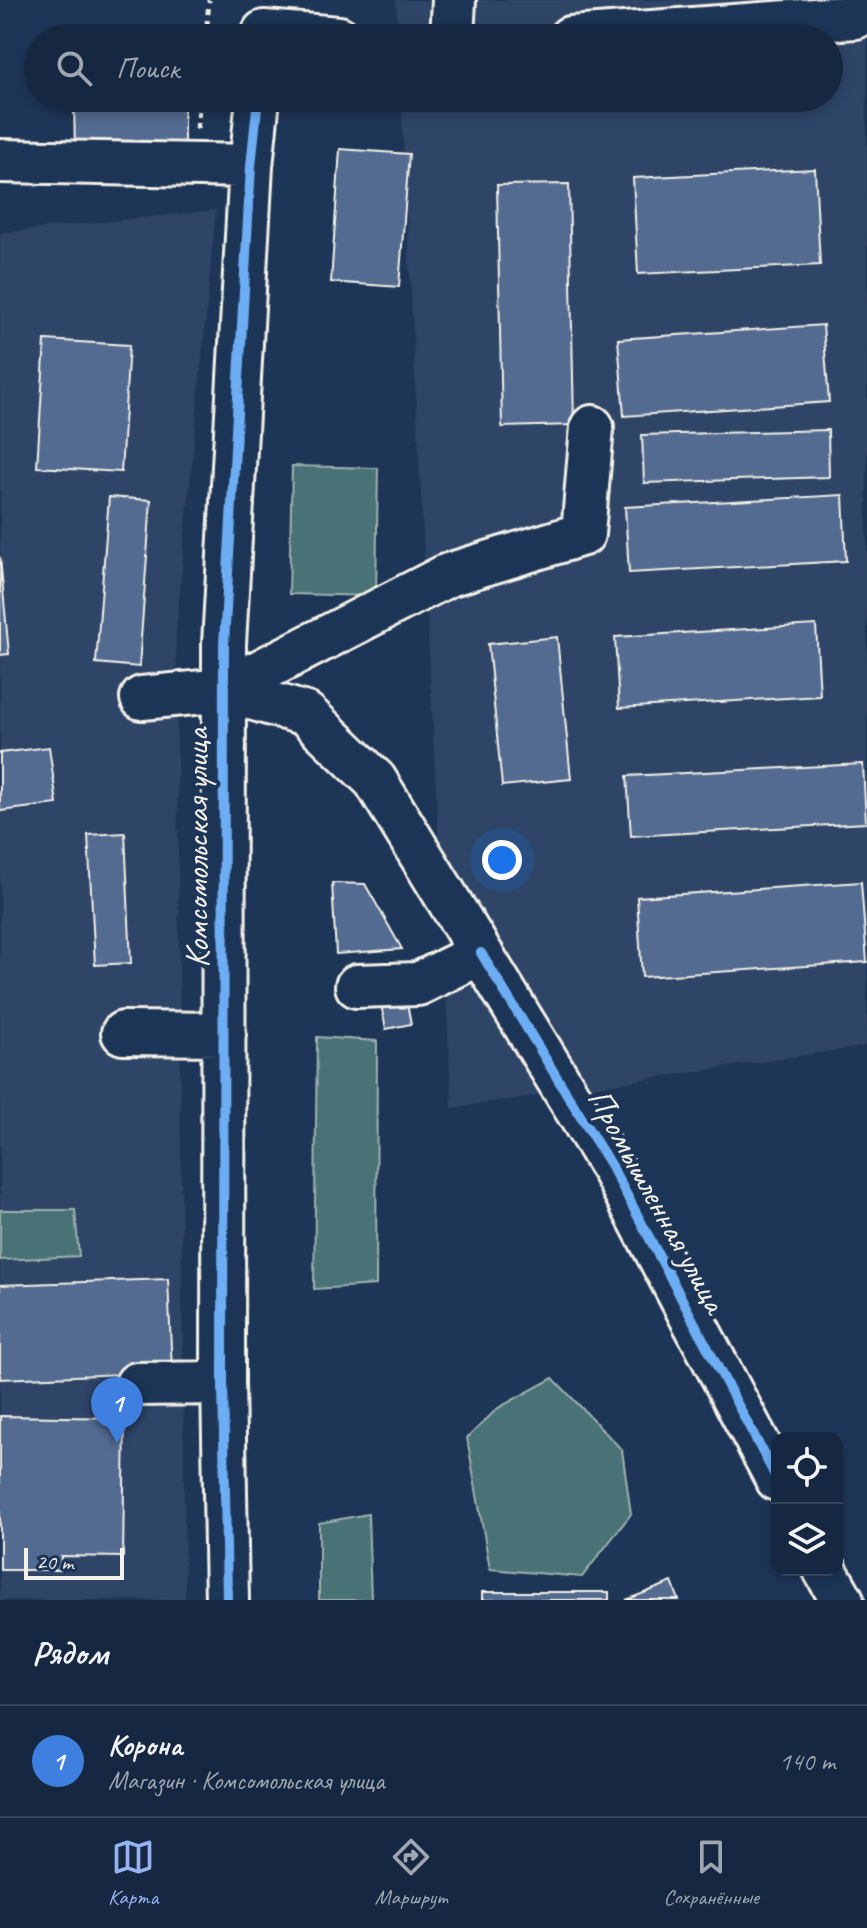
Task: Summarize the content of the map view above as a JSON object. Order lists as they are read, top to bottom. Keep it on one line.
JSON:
{"streets":{"street":["Комсомольская улица","Промышленная улица"]},"crossings":[["Комсомольская улица","Промышленная улица"]],"scale_bar":"20 m","page":{"search":"Поиск","pins":"1","scale":"20 m","heading":"Рядом","list":[{"mark":"1","name":"Корона","note":"Магазин · Комсомольская улица","value":"140 m"}],"nav":["Карта","Маршрут","Сохранённые"]}}
